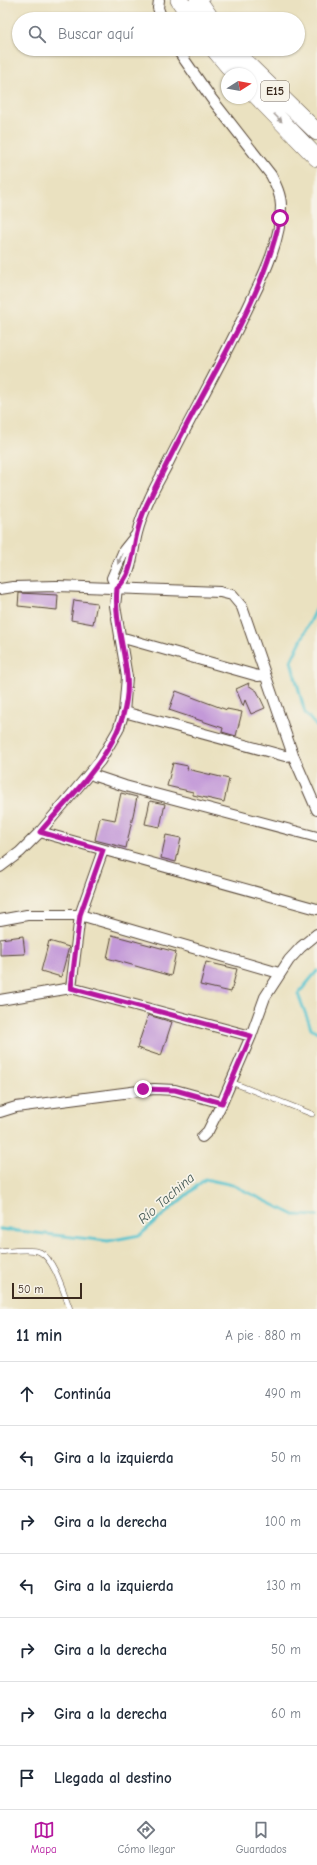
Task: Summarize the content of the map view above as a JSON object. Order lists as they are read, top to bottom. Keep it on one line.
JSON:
{"streets":{"highway":["E15"]},"water":["Río Tachina"],"scale_bar":"50 m","north":"right","page":{"search":"Buscar aquí","scale":"50 m","heading":["11 min","A pie · 880 m"],"list":[["Continúa","490 m"],["Gira a la izquierda","50 m"],["Gira a la derecha","100 m"],["Gira a la izquierda","130 m"],["Gira a la derecha","50 m"],["Gira a la derecha","60 m"],"Llegada al destino"],"nav":["Mapa","Cómo llegar","Guardados"]}}
